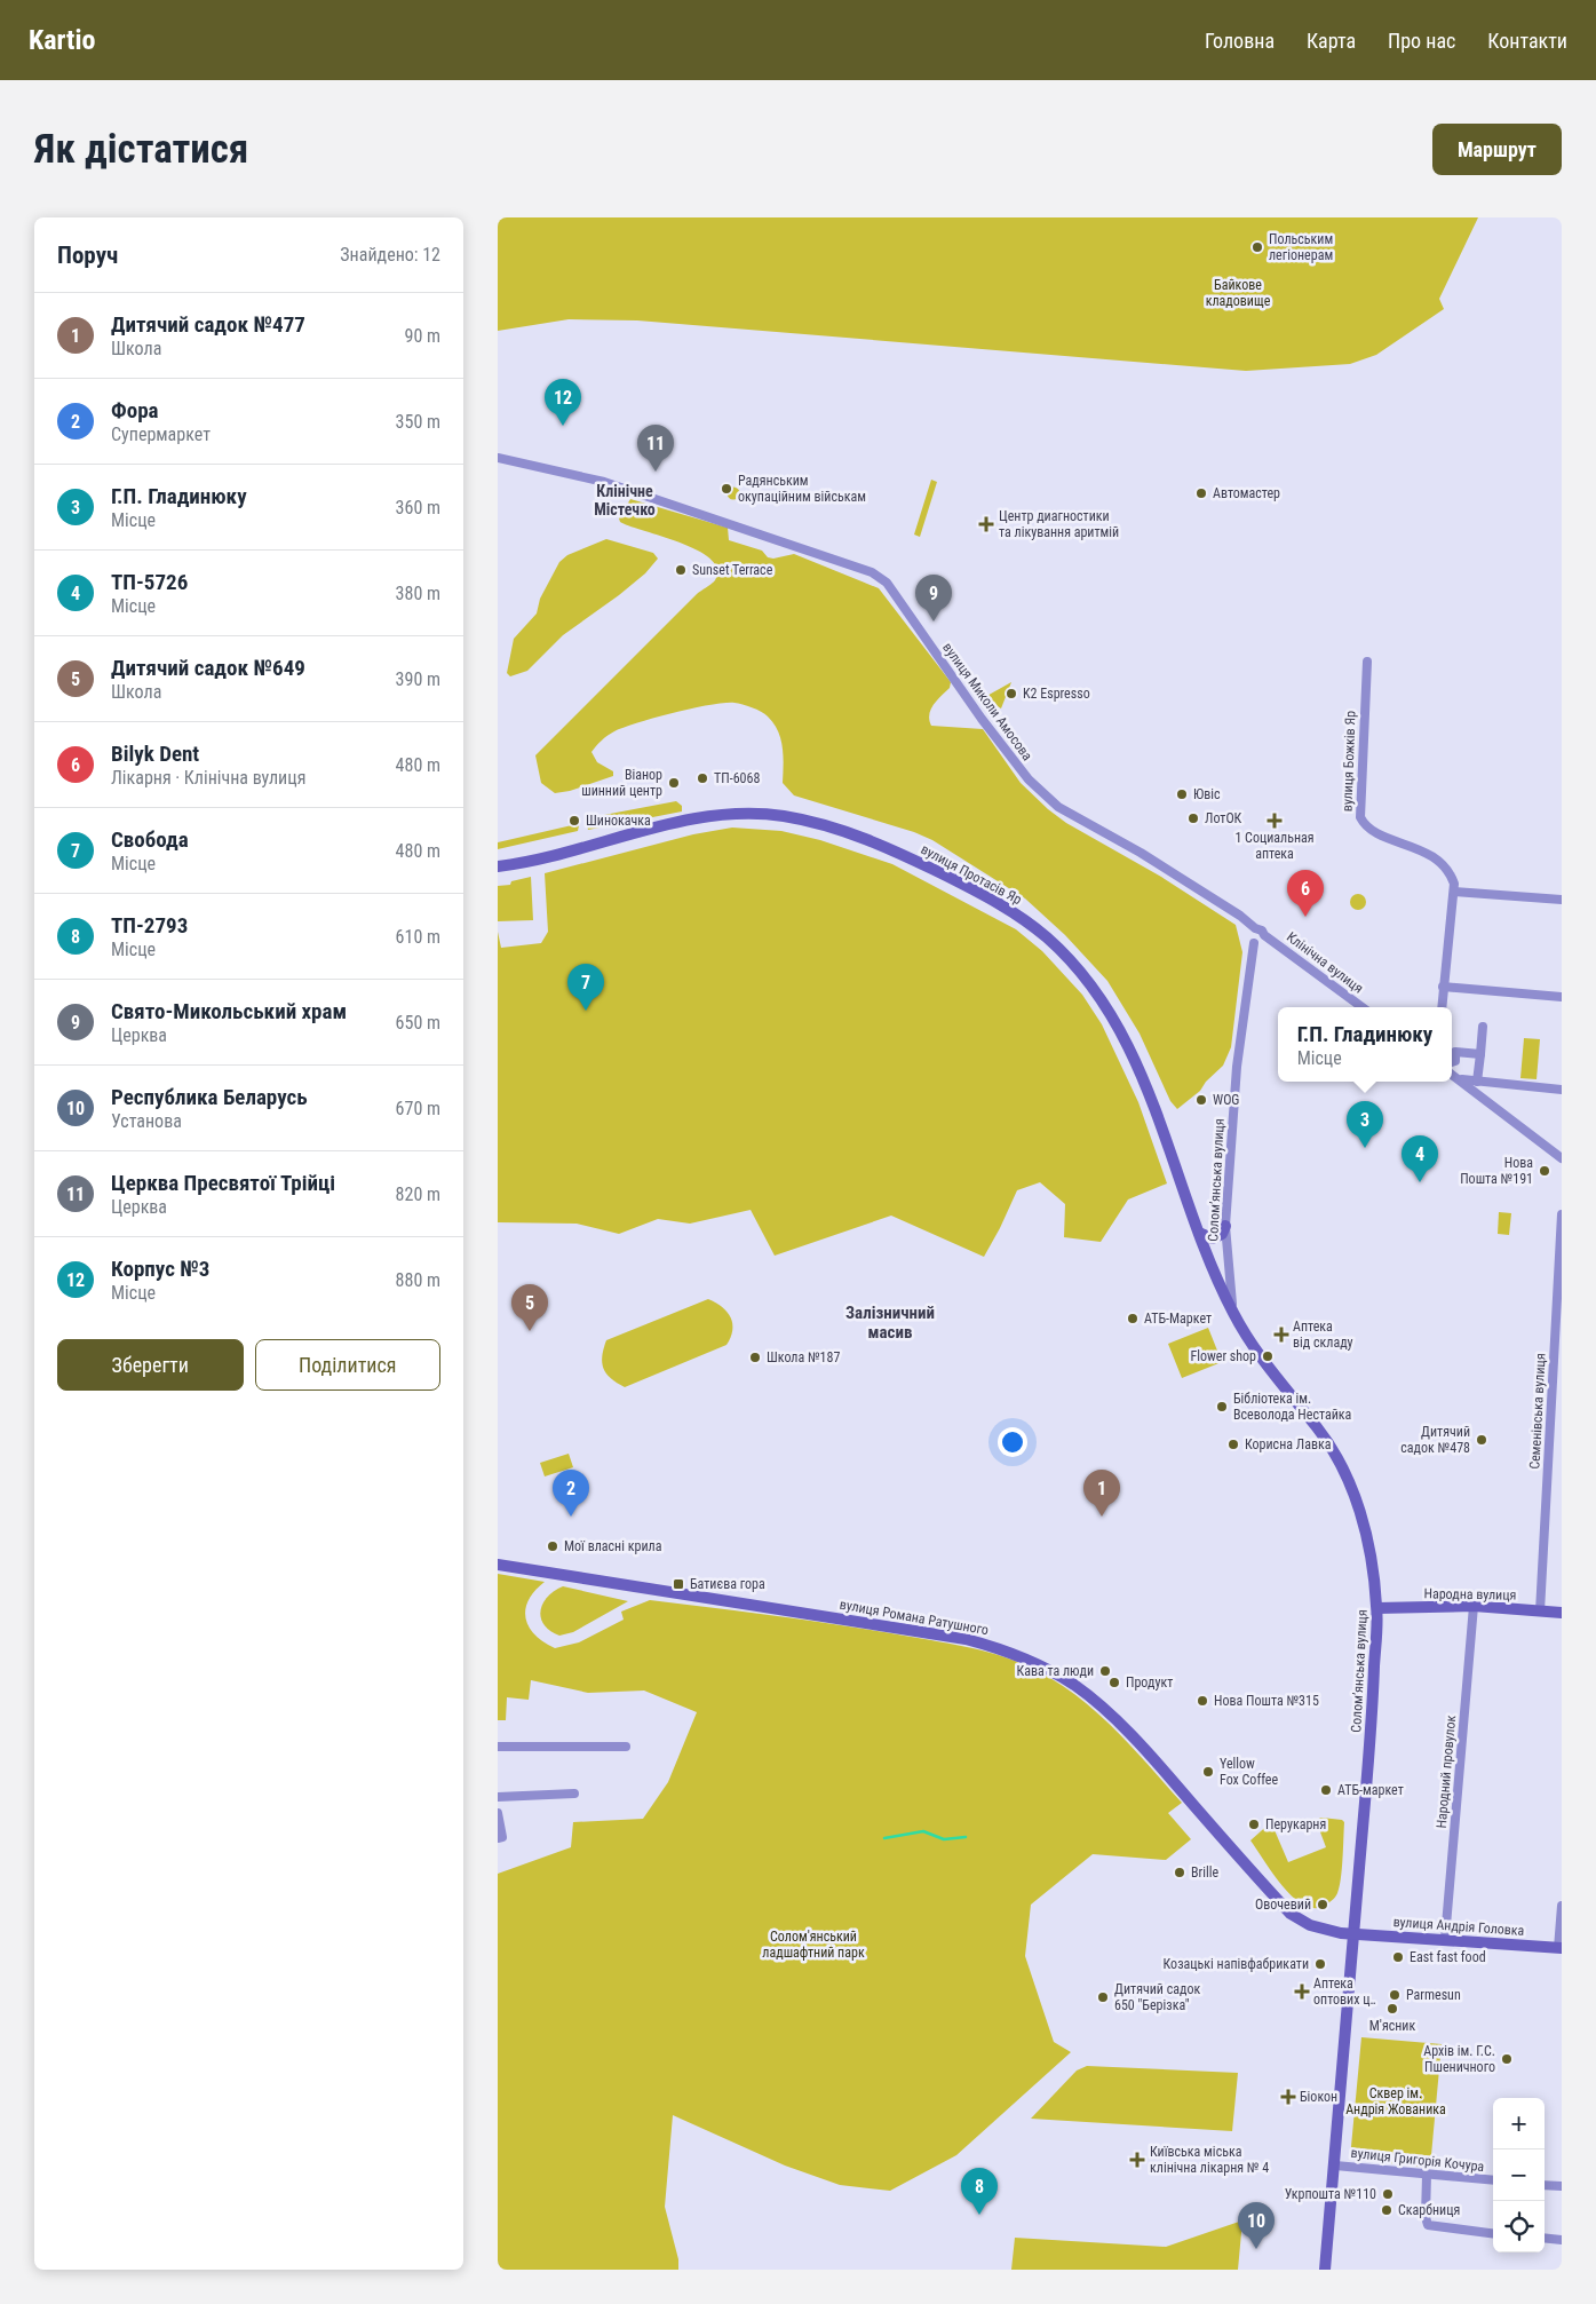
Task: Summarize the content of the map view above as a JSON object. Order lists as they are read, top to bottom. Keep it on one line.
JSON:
{"streets":{"main road":["вулиця Протасів Яр","Соломʼянська вулиця","Народна вулиця","вулиця Романа Ратушного","вулиця Андрія Головка"],"street":["вулиця Миколи Амосова","вулиця Божків Яр","Клінічна вулиця","Семенівська вулиця","Народний провулок","вулиця Григорія Кочура"]},"crossings":[["вулиця Миколи Амосова","Клінічна вулиця"],["вулиця Миколи Амосова","Соломʼянська вулиця"],["вулиця Протасів Яр","Соломʼянська вулиця"],["Клінічна вулиця","Соломʼянська вулиця"],["Соломʼянська вулиця","Народна вулиця"],["Соломʼянська вулиця","вулиця Романа Ратушного"],["Соломʼянська вулиця","вулиця Андрія Головка"],["Соломʼянська вулиця","вулиця Григорія Кочура"],["Семенівська вулиця","Народна вулиця"],["Народна вулиця","Народний провулок"],["вулиця Романа Ратушного","вулиця Андрія Головка"],["Народний провулок","вулиця Андрія Головка"]],"districts":["Клінічне Містечко","Залізничний масив"],"parks":["Байкове кладовище","Солом'янський ладшафтний парк","Сквер ім. Андрія Жованика"],"places":{"other":["Польським легіонерам","Радянським окупаційним військам","Автомастер","Sunset Terrace","K2 Espresso","ТП-6068","Віанор шинний центр","Ювіс","ЛотОК","Шинокачка","WOG","Нова Пошта №191","АТБ-Маркет","Flower shop","Школа №187","Бібліотека ім. Всеволода Нестайка","Дитячий садок №478","Корисна Лавка","Мої власні крила","Кава та люди","Продукт","Нова Пошта №315","Yellow Fox Coffee","АТБ-маркет","Перукарня","Brille","Овочевий","East fast food","Козацькі напівфабрикати","Parmesun","Дитячий садок 650 \"Берізка\"","М'ясник","Архів ім. Г.С. Пшеничного","Укрпошта №110","Скарбниця"],"health":["Центр диагностики та лікування аритмій","1 Социальная аптека","Аптека від складу","Аптека оптових ц‥","Біокон","Київська міська клінічна лікарня № 4"],"transit":["Батиєва гора"]},"page":{"header":"Kartio","nav":["Головна","Карта","Про нас","Контакти"],"buttons":["Маршрут",["Зберегти","Поділитися"]],"title":"Як дістатися","heading":["Поруч","Знайдено: 12"],"list":[{"mark":"1","name":"Дитячий садок №477","note":"Школа","value":"90 m"},{"mark":"2","name":"Фора","note":"Супермаркет","value":"350 m"},{"mark":"3","name":"Г.П. Гладинюку","note":"Місце","value":"360 m"},{"mark":"4","name":"ТП-5726","note":"Місце","value":"380 m"},{"mark":"5","name":"Дитячий садок №649","note":"Школа","value":"390 m"},{"mark":"6","name":"Bilyk Dent","note":"Лікарня · Клінічна вулиця","value":"480 m"},{"mark":"7","name":"Свобода","note":"Місце","value":"480 m"},{"mark":"8","name":"ТП-2793","note":"Місце","value":"610 m"},{"mark":"9","name":"Свято-Микольський храм","note":"Церква","value":"650 m"},{"mark":"10","name":"Республика Беларусь","note":"Установа","value":"670 m"},{"mark":"11","name":"Церква Пресвятої Трійці","note":"Церква","value":"820 m"},{"mark":"12","name":"Корпус №3","note":"Місце","value":"880 m"}],"pins":["12","11","9","6","7","3","4","5","1","2","8","10"],"popup":["Г.П. Гладинюку","Місце"],"map_buttons":["+","−"]}}
